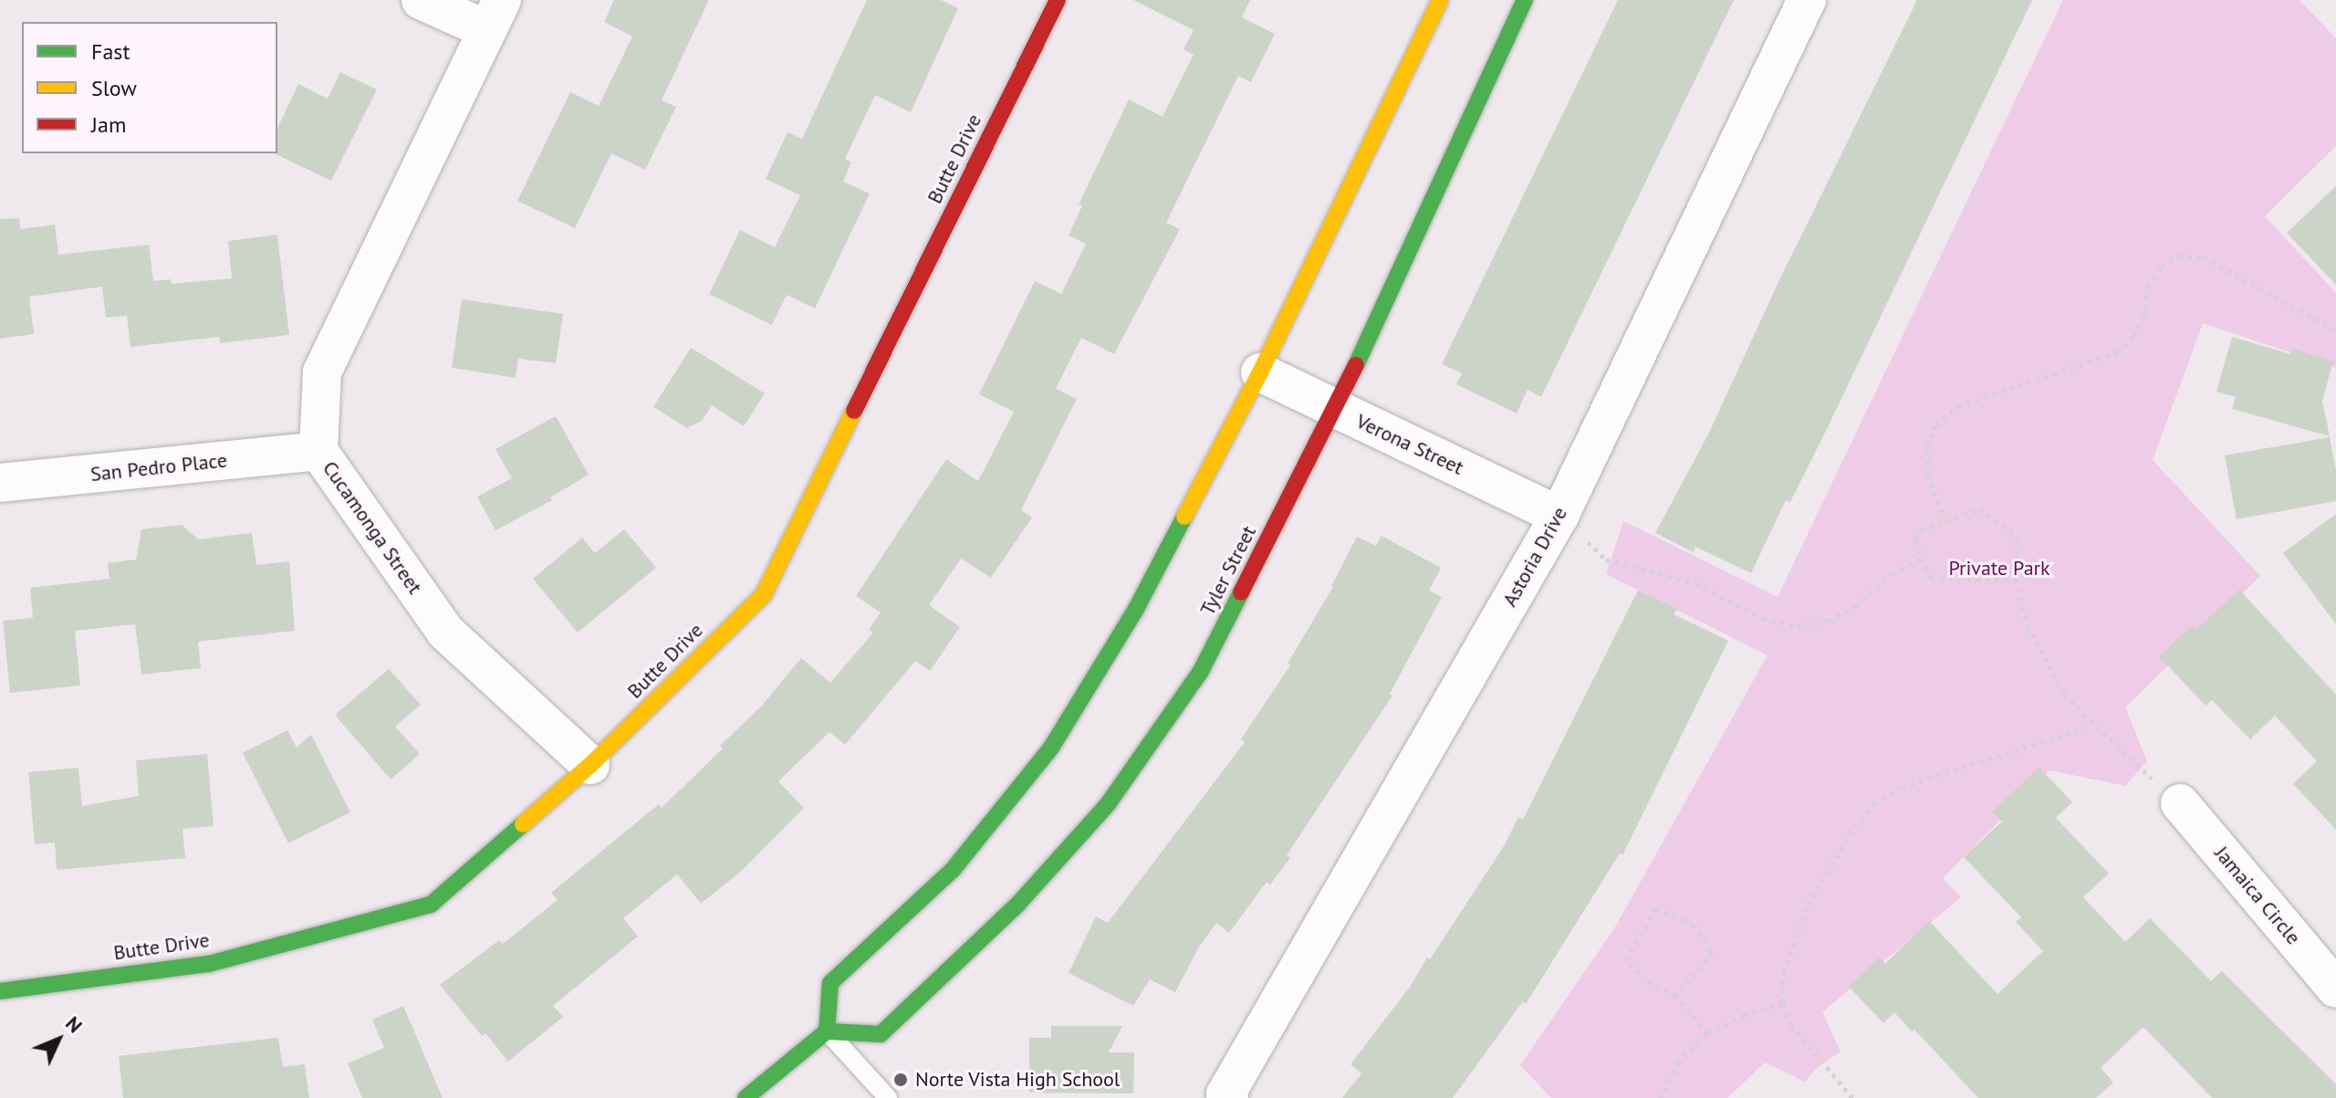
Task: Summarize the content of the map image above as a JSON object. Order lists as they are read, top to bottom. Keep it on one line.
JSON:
{"streets":{"main road":["Butte Drive","Tyler Street"],"street":["Verona Street","San Pedro Place","Cucamonga Street","Astoria Drive","Jamaica Circle"]},"crossings":[["Butte Drive","Cucamonga Street"],["Verona Street","Astoria Drive"],["Verona Street","Tyler Street"],["San Pedro Place","Cucamonga Street"]],"parks":["Private Park"],"places":["Norte Vista High School"],"legend":["Fast","Slow","Jam"],"north":"top right"}
